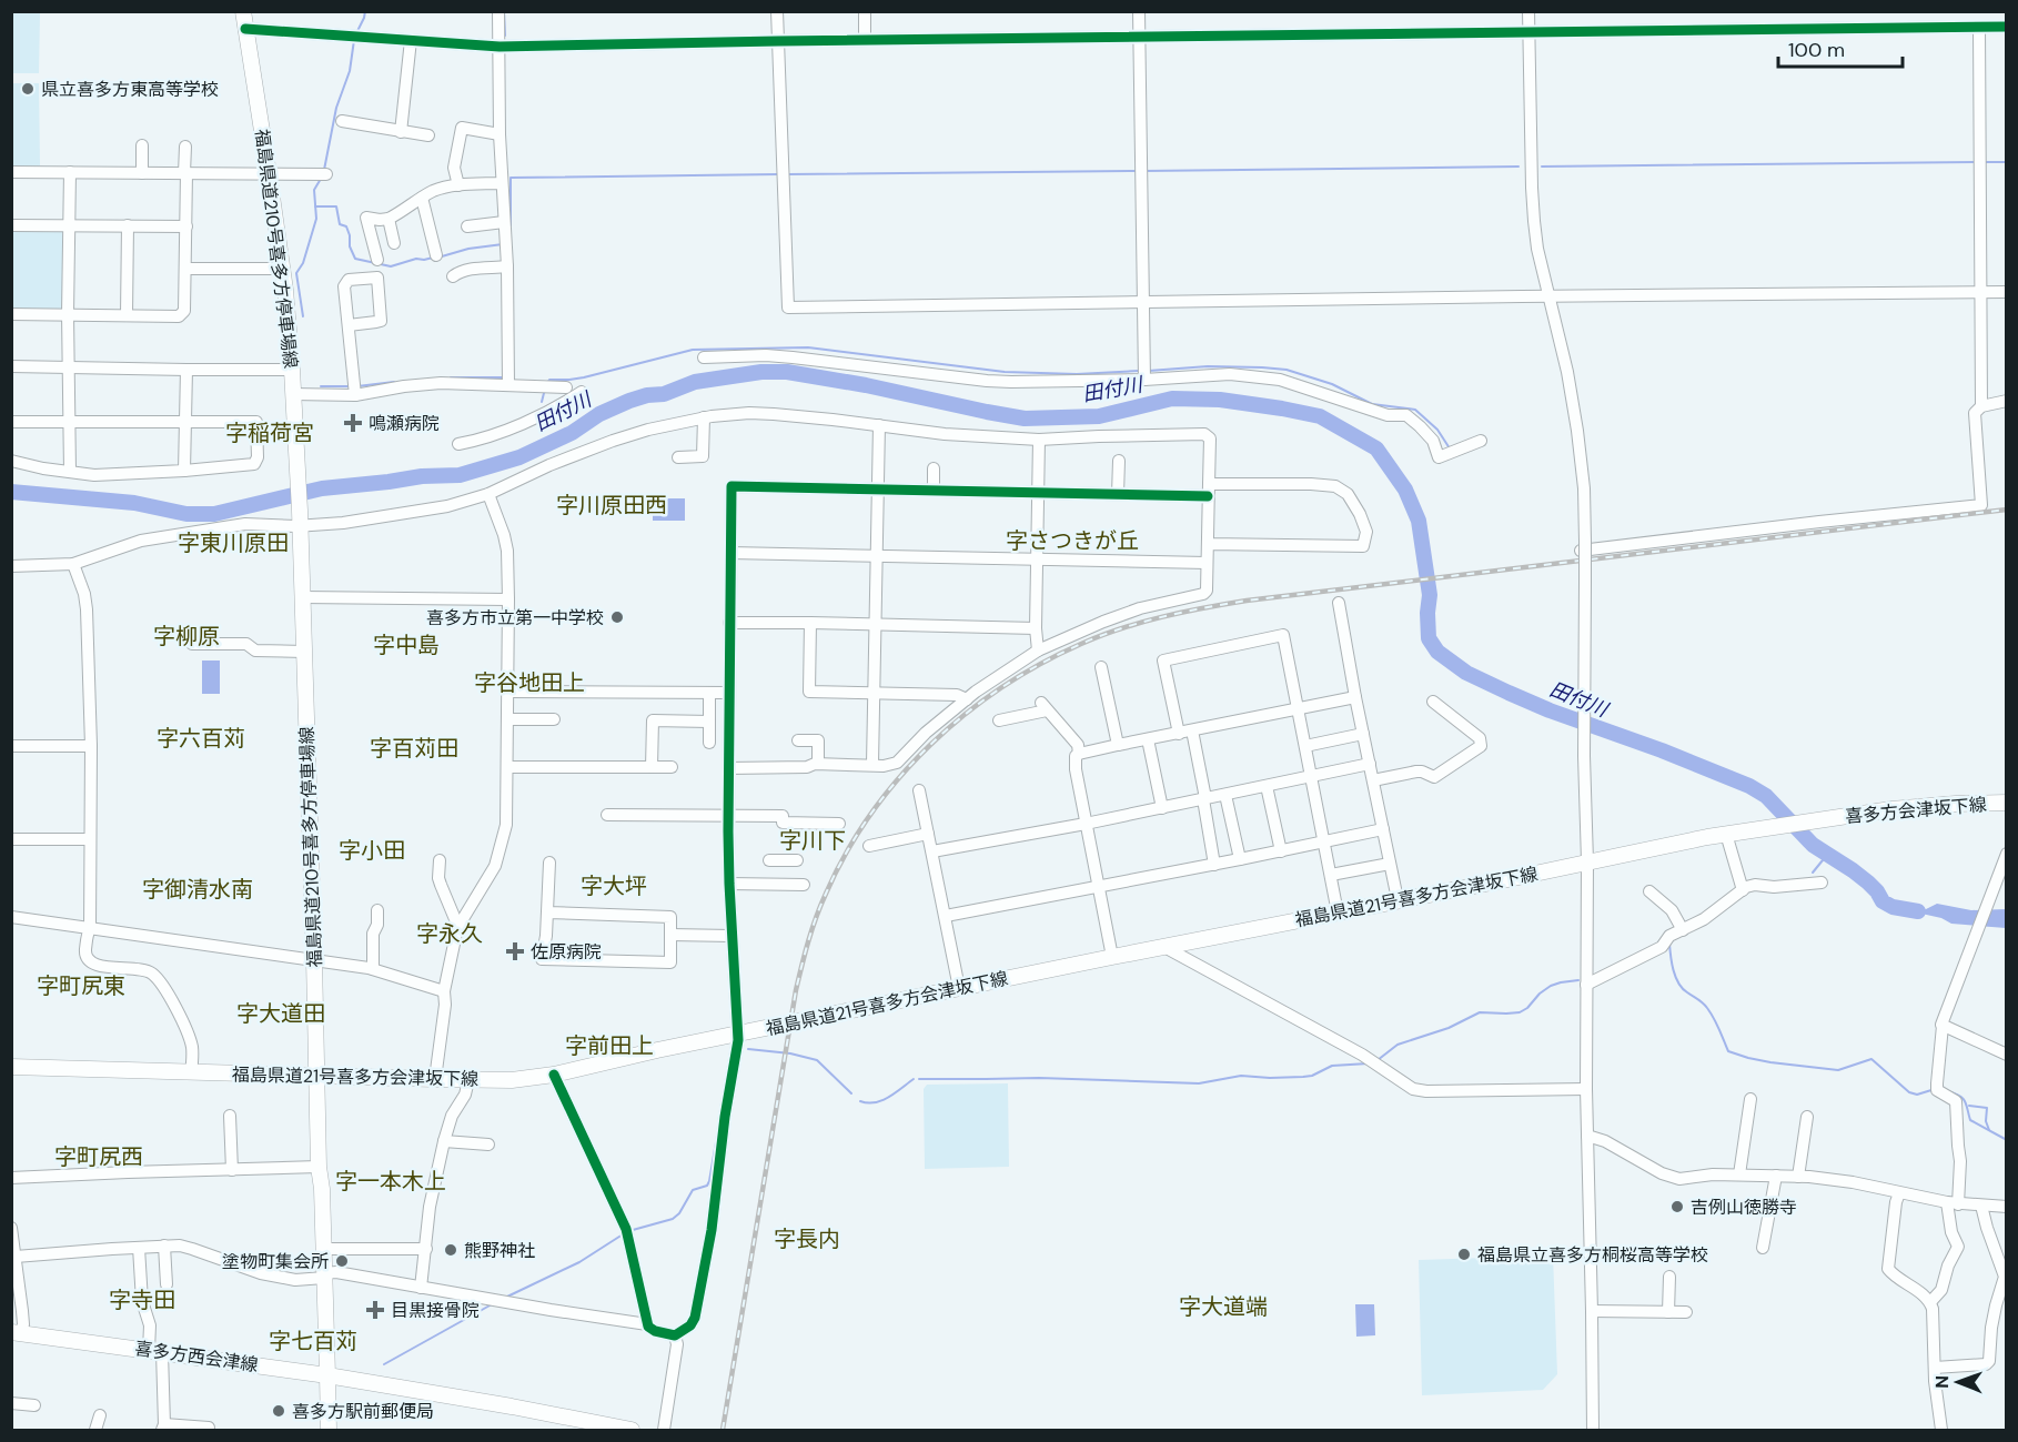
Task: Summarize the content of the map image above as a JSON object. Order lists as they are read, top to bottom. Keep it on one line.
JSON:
{"streets":{"main road":["福島県道210号喜多方停車場線","喜多方会津坂下線","福島県道21号喜多方会津坂下線","喜多方西会津線"]},"crossings":[["福島県道210号喜多方停車場線","福島県道21号喜多方会津坂下線"],["福島県道210号喜多方停車場線","喜多方西会津線"],["喜多方会津坂下線","福島県道21号喜多方会津坂下線"]],"districts":["字稲荷宮","字川原田西","字さつきが丘","字東川原田","字柳原","字中島","字谷地田上","字六百苅","字百苅田","字川下","字小田","字大坪","字御清水南","字永久","字町尻東","字大道田","字前田上","字町尻西","字一本木上","字長内","字寺田","字大道端","字七百苅"],"water":["田付川"],"places":{"other":["県立喜多方東高等学校","喜多方市立第一中学校","吉例山徳勝寺","熊野神社","福島県立喜多方桐桜高等学校","塗物町集会所","喜多方駅前郵便局"],"health":["鳴瀬病院","佐原病院","目黒接骨院"]},"scale_bar":"100 m","north":"left"}
